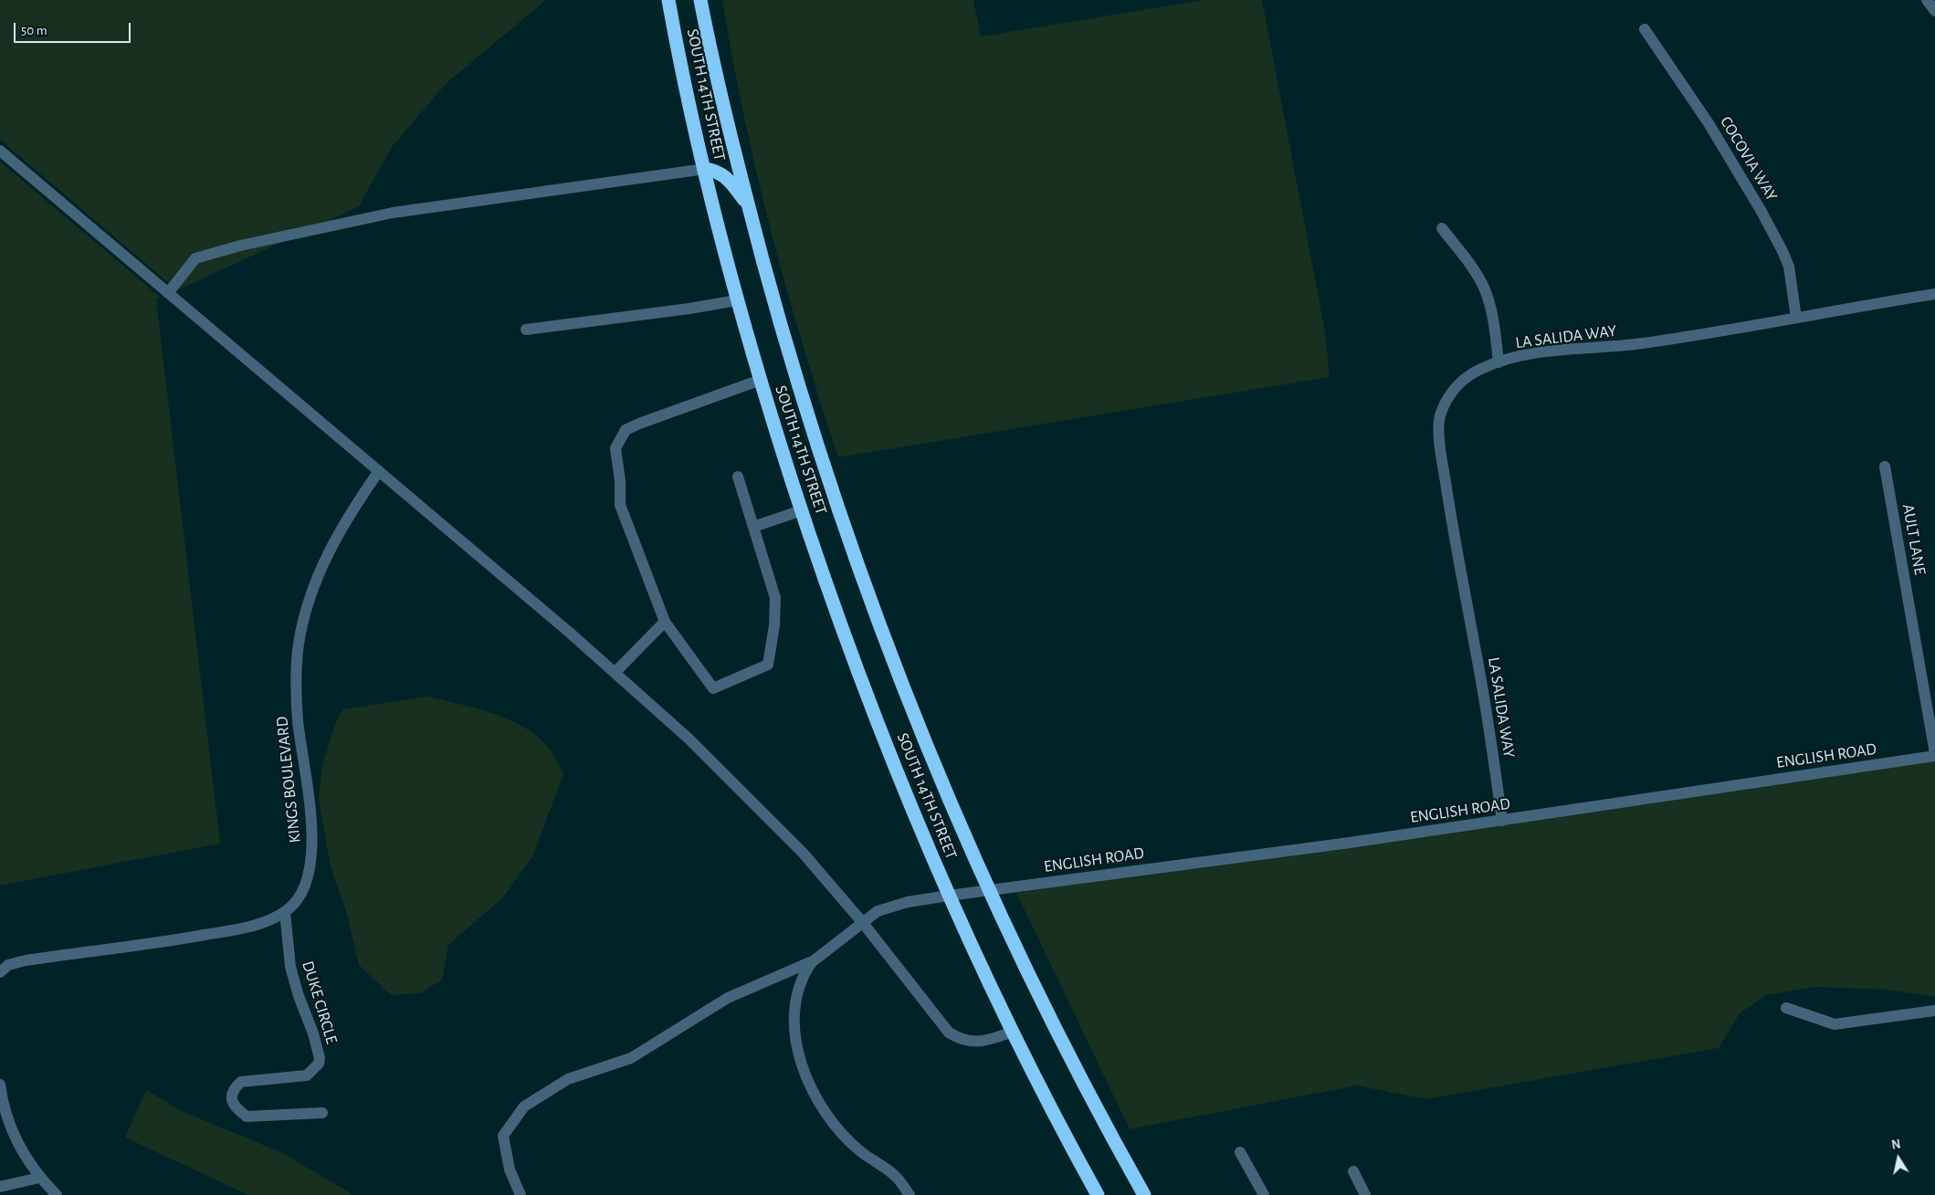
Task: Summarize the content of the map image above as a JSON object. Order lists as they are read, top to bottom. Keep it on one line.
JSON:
{"streets":{"highway":["SOUTH 14TH STREET"],"street":["COCOVIA WAY","LA SALIDA WAY","AULT LANE","ENGLISH ROAD","KINGS BOULEVARD","DUKE CIRCLE"]},"crossings":[["SOUTH 14TH STREET","ENGLISH ROAD"],["COCOVIA WAY","LA SALIDA WAY"],["LA SALIDA WAY","ENGLISH ROAD"],["AULT LANE","ENGLISH ROAD"],["KINGS BOULEVARD","DUKE CIRCLE"]],"scale_bar":"50 m","north":"top"}
